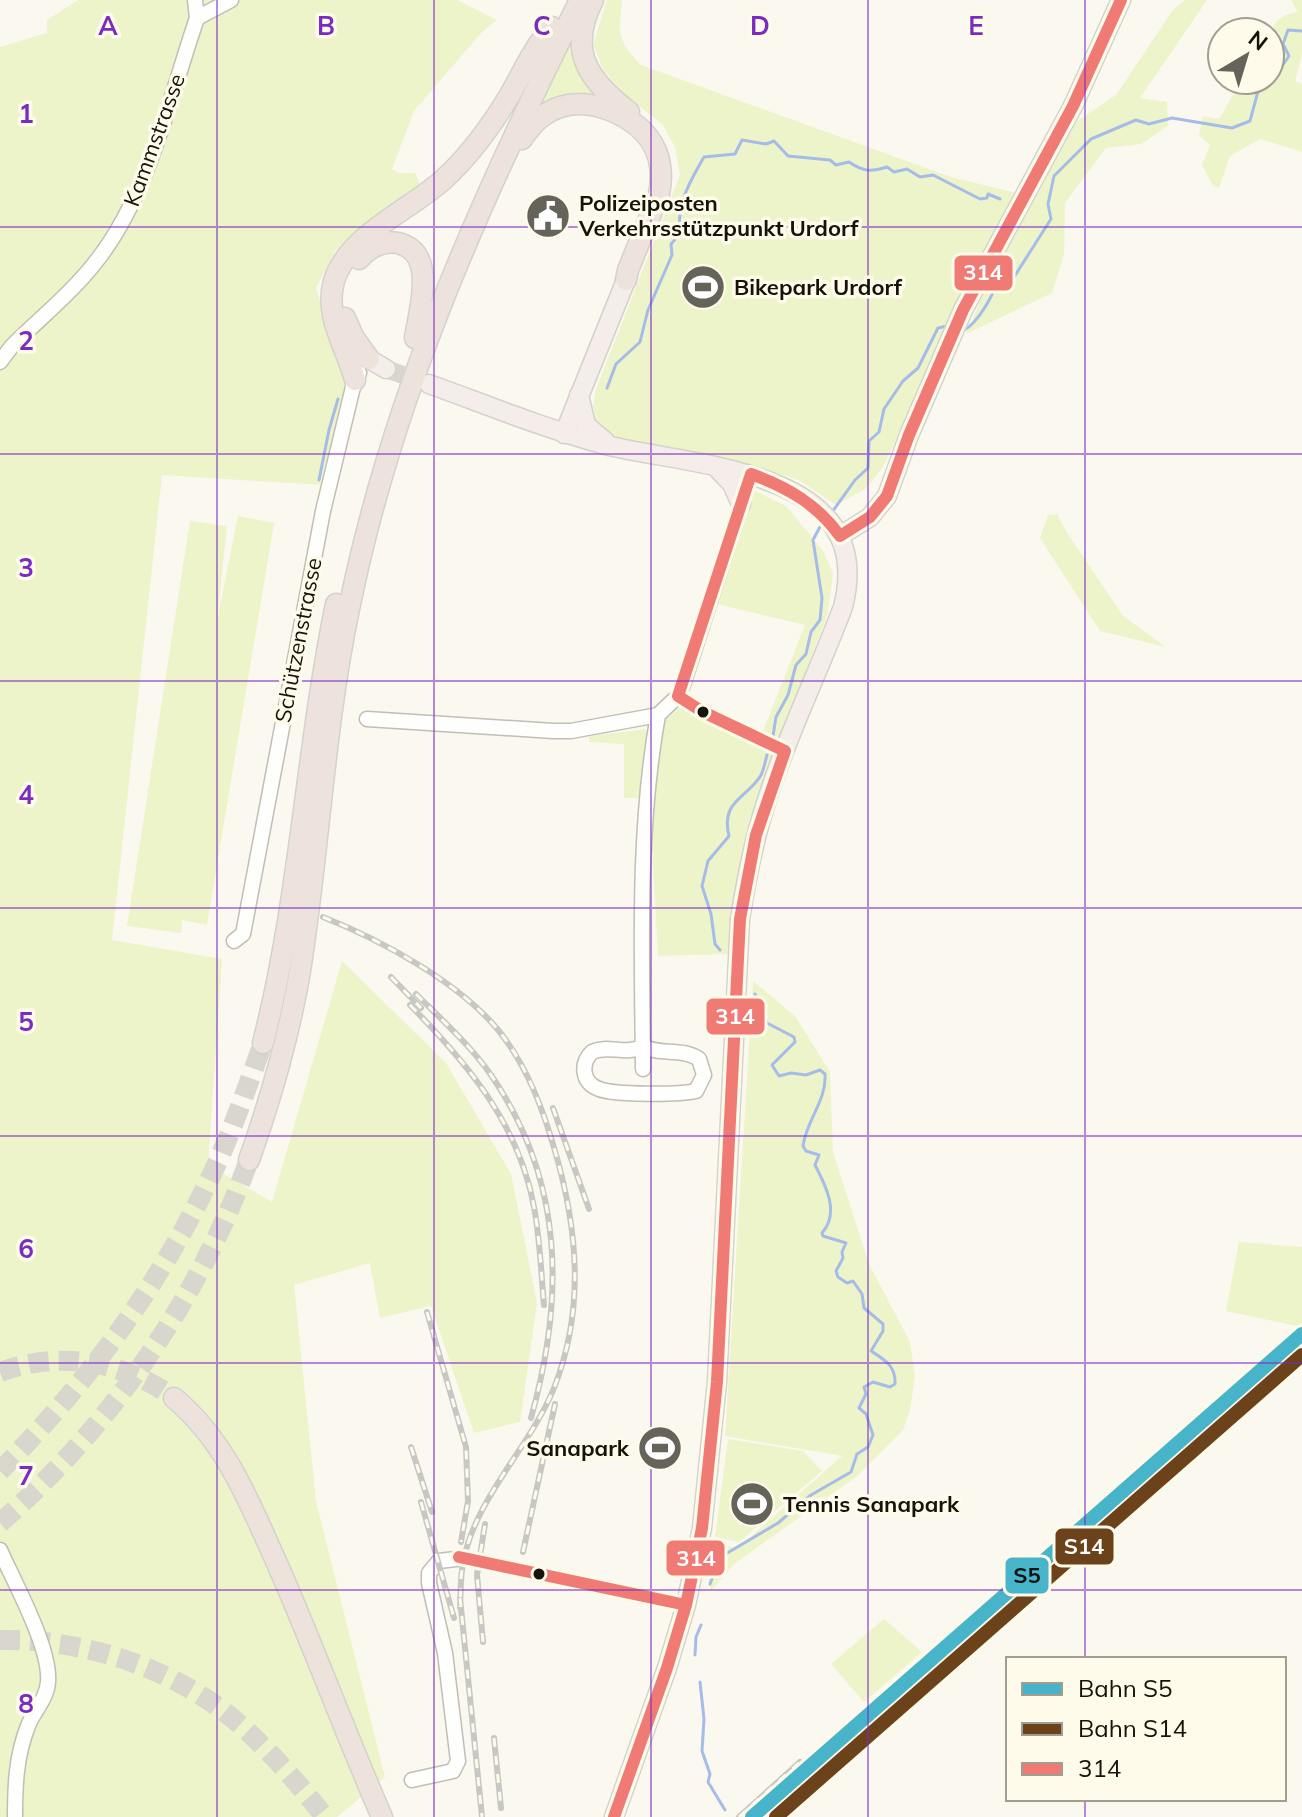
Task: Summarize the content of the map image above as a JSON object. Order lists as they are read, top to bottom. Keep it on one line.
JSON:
{"streets":{"street":["Kammstrasse","Schützenstrasse"]},"places":{"public building":["Polizeiposten Verkehrsstützpunkt Urdorf"],"sports":["Bikepark Urdorf","Sanapark","Tennis Sanapark"]},"lines":["transit line 314","rail line S5","rail line S14"],"legend":["Bahn S5","Bahn S14","314"],"north":"top right","grid":{"columns":["A","B","C","D","E"],"rows":["1","2","3","4","5","6","7","8"]}}
